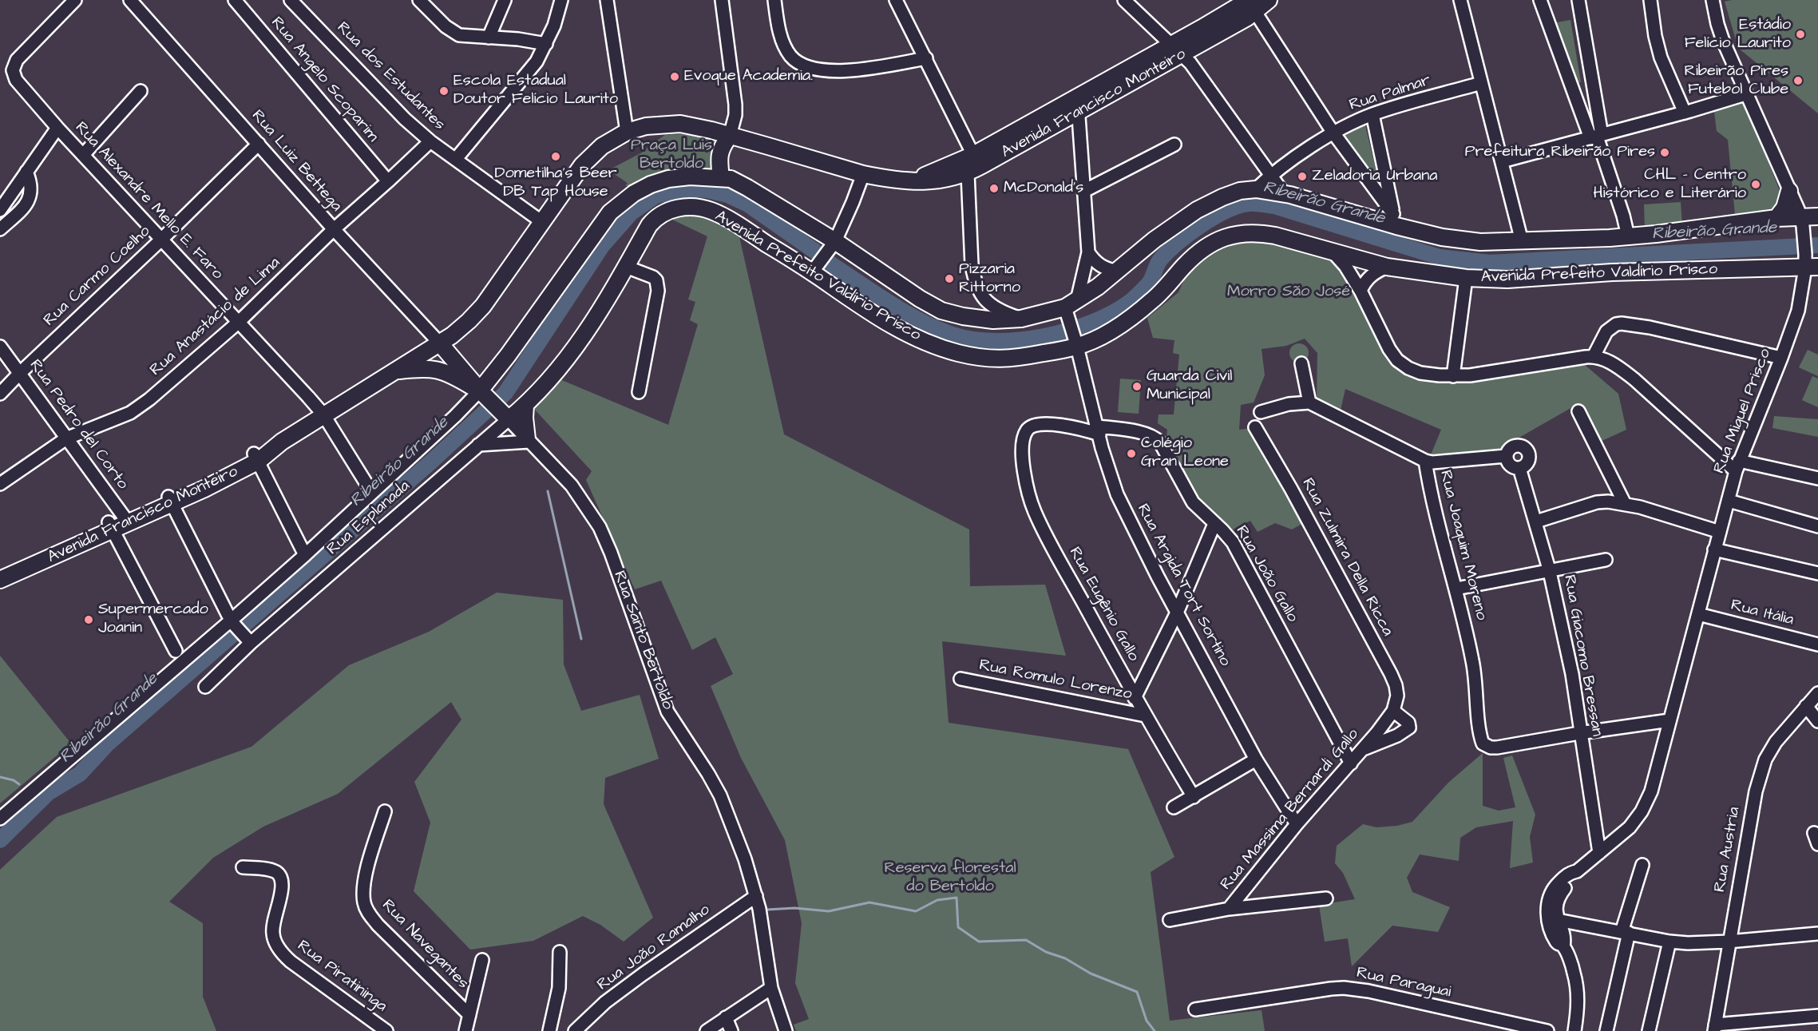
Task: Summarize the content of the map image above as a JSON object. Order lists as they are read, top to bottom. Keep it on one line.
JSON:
{"streets":{"main road":["Avenida Francisco Monteiro","Avenida Prefeito Valdírio Prisco"],"street":["Rua dos Estudantes","Rua Angelo Scoparim","Rua Palmar","Rua Luiz Bettega","Rua Alexandre Mello E. Faro","Rua Carmo Coelho","Rua Anastácio de Lima","Rua Miguel Prisco","Rua Pedro del Corto","Rua Esplanada","Rua Joaquim Moreno","Rua Zulmira Della Ricca","Rua João Gallo","Rua Argida Tort Sortino","Rua Eugênio Gallo","Rua Itália","Rua Santo Bertoldo","Rua Giacomo Bressan","Rua Romulo Lorenzo","Rua Massima Bernardi Gallo","Rua Austria","Rua Navegantes","Rua João Ramalho","Rua Piratininga","Rua Paraguai"]},"crossings":[["Rua dos Estudantes","Avenida Francisco Monteiro"],["Rua dos Estudantes","Rua Anastácio de Lima"],["Rua Angelo Scoparim","Rua Anastácio de Lima"],["Avenida Francisco Monteiro","Rua Luiz Bettega"],["Avenida Francisco Monteiro","Rua Alexandre Mello E. Faro"],["Avenida Francisco Monteiro","Rua Pedro del Corto"],["Rua Luiz Bettega","Rua Carmo Coelho"],["Rua Luiz Bettega","Rua Anastácio de Lima"],["Rua Alexandre Mello E. Faro","Rua Carmo Coelho"],["Rua Alexandre Mello E. Faro","Rua Anastácio de Lima"],["Avenida Prefeito Valdírio Prisco","Rua Miguel Prisco"],["Avenida Prefeito Valdírio Prisco","Rua Esplanada"],["Avenida Prefeito Valdírio Prisco","Rua Argida Tort Sortino"],["Avenida Prefeito Valdírio Prisco","Rua Santo Bertoldo"],["Rua Carmo Coelho","Rua Pedro del Corto"],["Rua Anastácio de Lima","Rua Pedro del Corto"],["Rua Miguel Prisco","Rua Itália"],["Rua Miguel Prisco","Rua Giacomo Bressan"],["Rua Esplanada","Rua Santo Bertoldo"],["Rua Joaquim Moreno","Rua Giacomo Bressan"],["Rua Zulmira Della Ricca","Rua Massima Bernardi Gallo"],["Rua João Gallo","Rua Argida Tort Sortino"],["Rua João Gallo","Rua Eugênio Gallo"],["Rua João Gallo","Rua Massima Bernardi Gallo"],["Rua Argida Tort Sortino","Rua Massima Bernardi Gallo"],["Rua Eugênio Gallo","Rua Romulo Lorenzo"],["Rua Santo Bertoldo","Rua João Ramalho"]],"water":["Ribeirão Grande"],"parks":["Praça Luis Bertoldo","Morro São José","Reserva florestal do Bertoldo"],"places":["Estádio Felício Laurito","Evoque Academia.","Ribeirão Pires Futebol Clube","Escola Estadual Doutor Felício Laurito","Prefeitura Ribeirão Pires","Dometilha's Beer DB Tap House","Zeladoria Urbana","CHL - Centro Histórico e Literário","McDonald's","Pizzaria Rittorno","Guarda Civil Municipal","Colégio Gran Leone","Supermercado Joanin"]}
